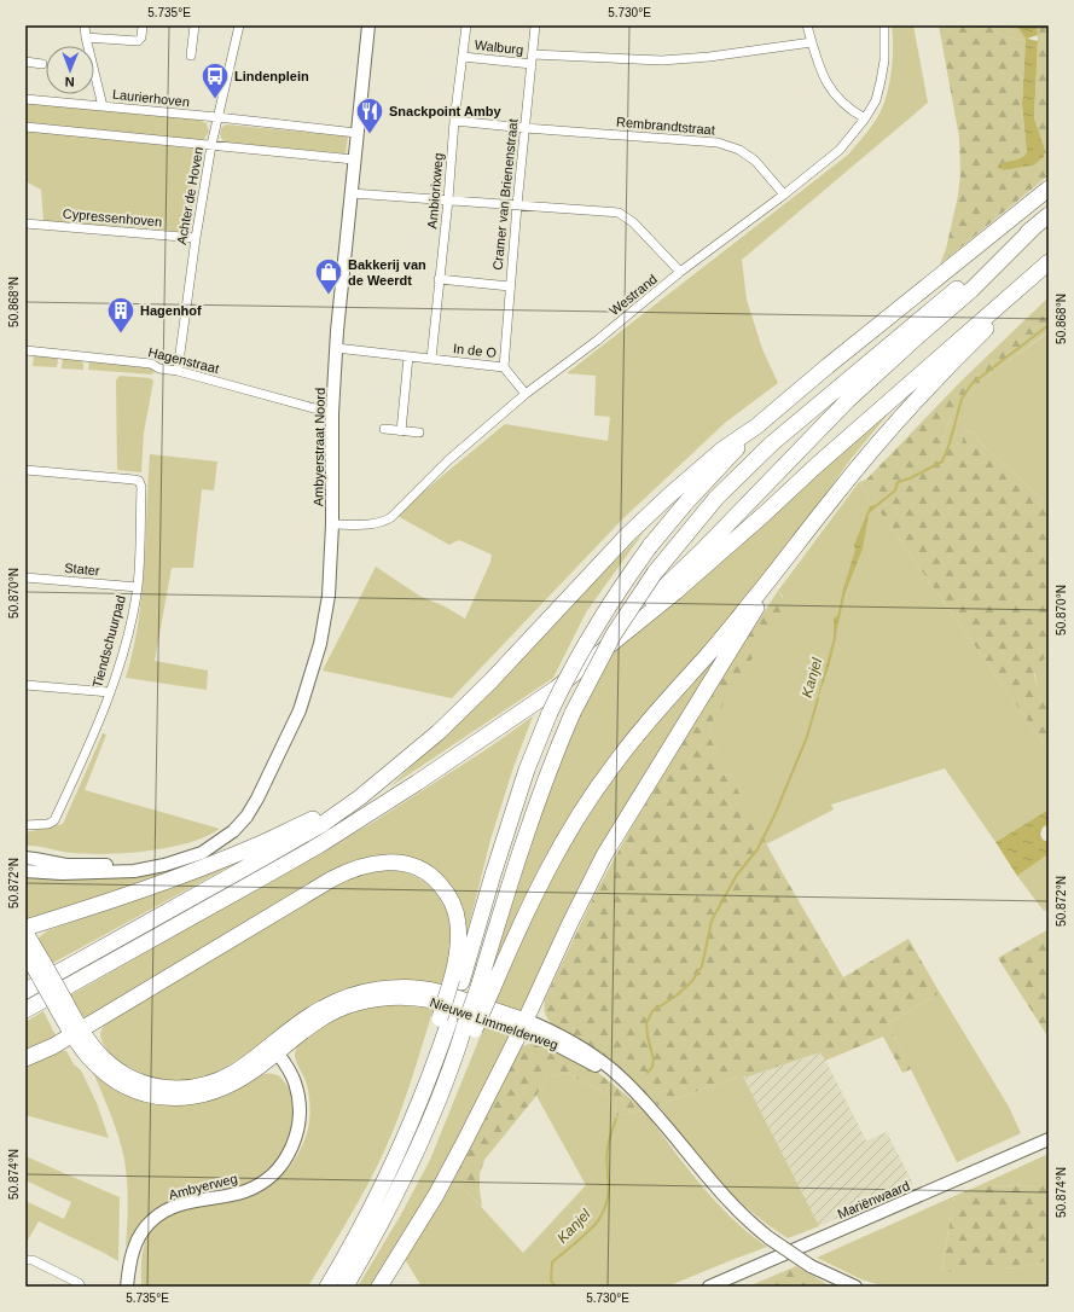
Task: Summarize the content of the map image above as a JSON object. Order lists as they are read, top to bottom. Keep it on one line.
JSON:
{"streets":{"main road":["Nieuwe Limmelderweg"],"street":["Walburg","Laurierhoven","Rembrandtstraat","Ambiorixweg","Cramer van Brienenstraat","Achter de Hoven","Cypressenhoven","Westrand","In de O","Hagenstraat","Ambyerstraat Noord","Stater","Tiendschuurpad","Ambyerweg","Mariënwaard"]},"crossings":[["Walburg","Ambiorixweg"],["Walburg","Cramer van Brienenstraat"],["Laurierhoven","Achter de Hoven"],["Rembrandtstraat","Cramer van Brienenstraat"],["Rembrandtstraat","Westrand"],["Ambiorixweg","In de O"],["Cramer van Brienenstraat","In de O"],["Achter de Hoven","Cypressenhoven"],["Achter de Hoven","Hagenstraat"],["Westrand","In de O"],["Westrand","Ambyerstraat Noord"],["In de O","Ambyerstraat Noord"],["Hagenstraat","Ambyerstraat Noord"],["Stater","Tiendschuurpad"],["Nieuwe Limmelderweg","Ambyerweg"]],"water":["Kanjel"],"places":{"bus stop":["Lindenplein"],"restaurant":["Snackpoint Amby"],"shop":["Bakkerij van de Weerdt"],"building":["Hagenhof"]},"north":"bottom","coordinates":["5.735°E","5.730°E","50.868°N","50.870°N","50.872°N","50.874°N"]}
